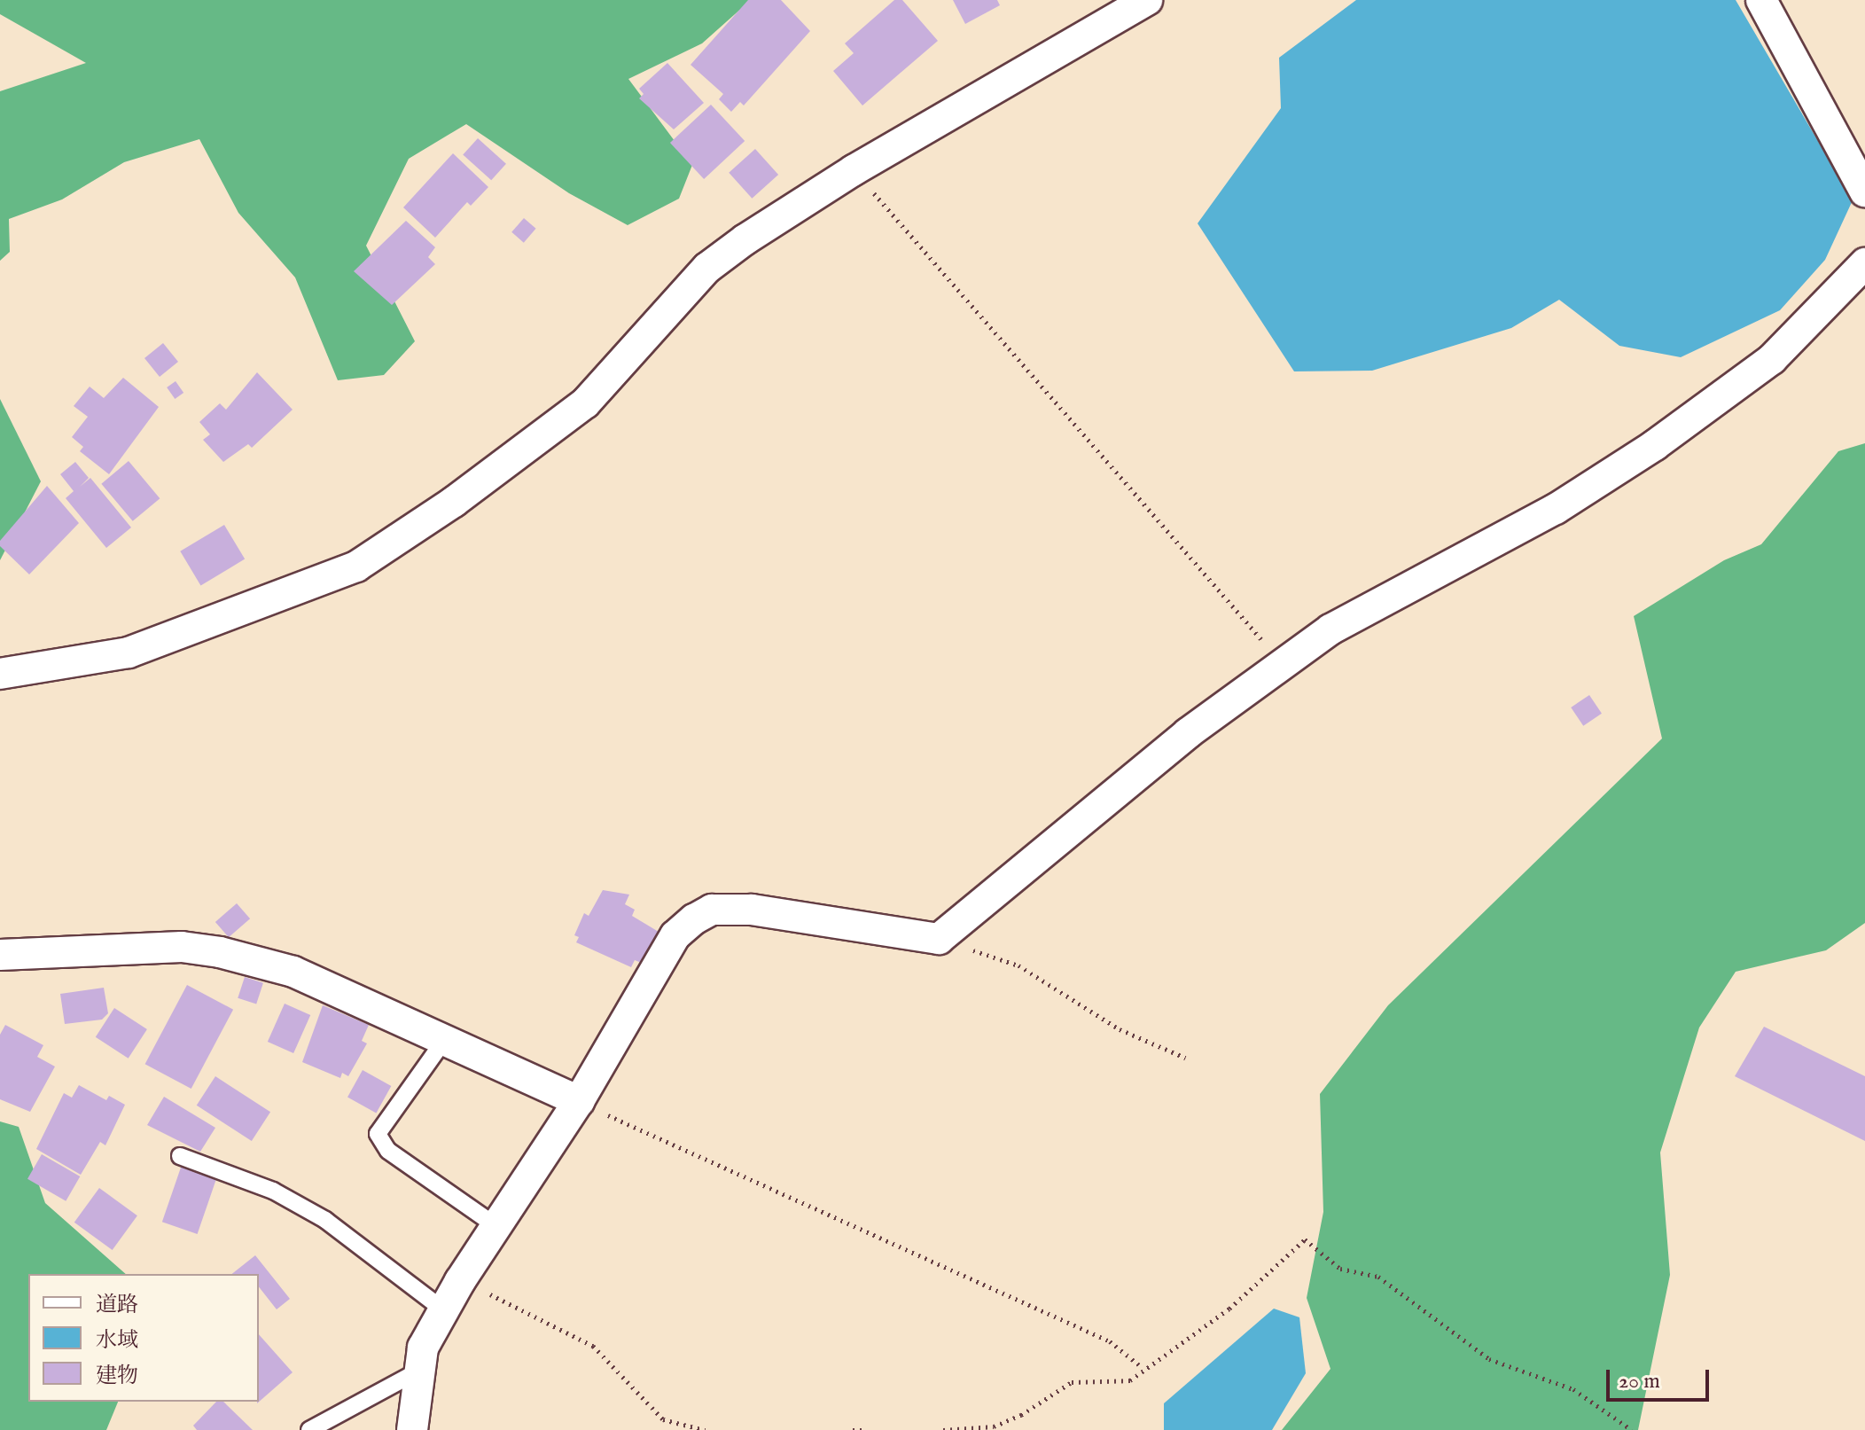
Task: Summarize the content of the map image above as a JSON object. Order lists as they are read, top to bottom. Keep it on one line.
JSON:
{"legend":["道路","水域","建物"],"scale_bar":"20 m"}
